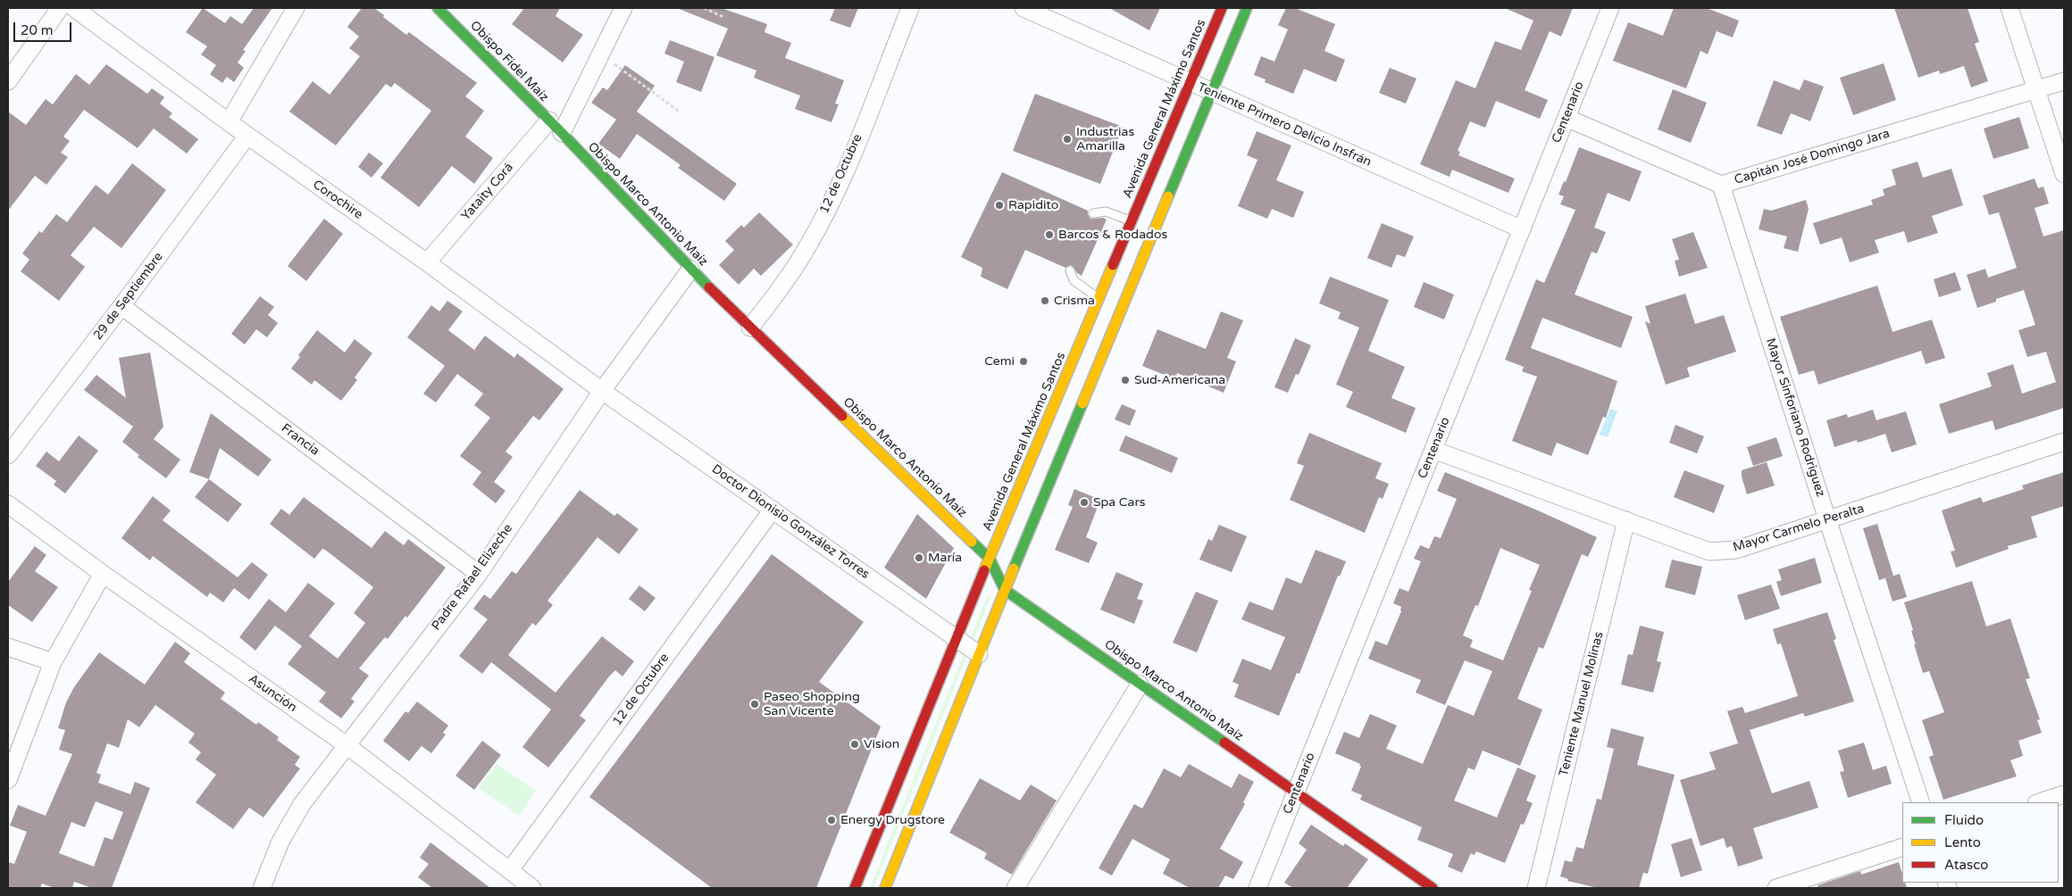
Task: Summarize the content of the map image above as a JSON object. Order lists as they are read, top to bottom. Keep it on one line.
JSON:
{"streets":{"main road":["Obispo Fidel Maíz","Avenida General Máximo Santos","Obispo Marco Antonio Maíz"],"street":["Centenario","Teniente Primero Delicio Insfrán","Capitán José Domingo Jara","12 de Octubre","Yataity Corá","Corochire","29 de Septiembre","Mayor Sinforiano Rodriguez","Francia","Doctor Dionisio González Torres","Mayor Carmelo Peralta","Padre Rafael Elizeche","Asunción","Teniente Manuel Molinas"]},"crossings":[["Obispo Fidel Maíz","Yataity Corá"],["Obispo Fidel Maíz","Obispo Marco Antonio Maíz"],["Avenida General Máximo Santos","Teniente Primero Delicio Insfrán"],["Avenida General Máximo Santos","Obispo Marco Antonio Maíz"],["Avenida General Máximo Santos","Doctor Dionisio González Torres"],["Centenario","Teniente Primero Delicio Insfrán"],["Centenario","Capitán José Domingo Jara"],["Centenario","Obispo Marco Antonio Maíz"],["Centenario","Mayor Carmelo Peralta"],["Capitán José Domingo Jara","Mayor Sinforiano Rodriguez"],["12 de Octubre","Obispo Marco Antonio Maíz"],["12 de Octubre","Doctor Dionisio González Torres"],["12 de Octubre","Asunción"],["Yataity Corá","Corochire"],["Corochire","29 de Septiembre"],["Corochire","Doctor Dionisio González Torres"],["Corochire","Padre Rafael Elizeche"],["Obispo Marco Antonio Maíz","Padre Rafael Elizeche"],["29 de Septiembre","Francia"],["Mayor Sinforiano Rodriguez","Mayor Carmelo Peralta"],["Francia","Padre Rafael Elizeche"],["Doctor Dionisio González Torres","Padre Rafael Elizeche"],["Mayor Carmelo Peralta","Teniente Manuel Molinas"],["Padre Rafael Elizeche","Asunción"]],"places":["Industrias Amarilla","Rapidito","Barcos & Rodados","Crisma","Cemi","Sud-Americana","Spa Cars","María","Paseo Shopping San Vicente","Vision","Energy Drugstore"],"legend":["Fluido","Lento","Atasco"],"scale_bar":"20 m"}
